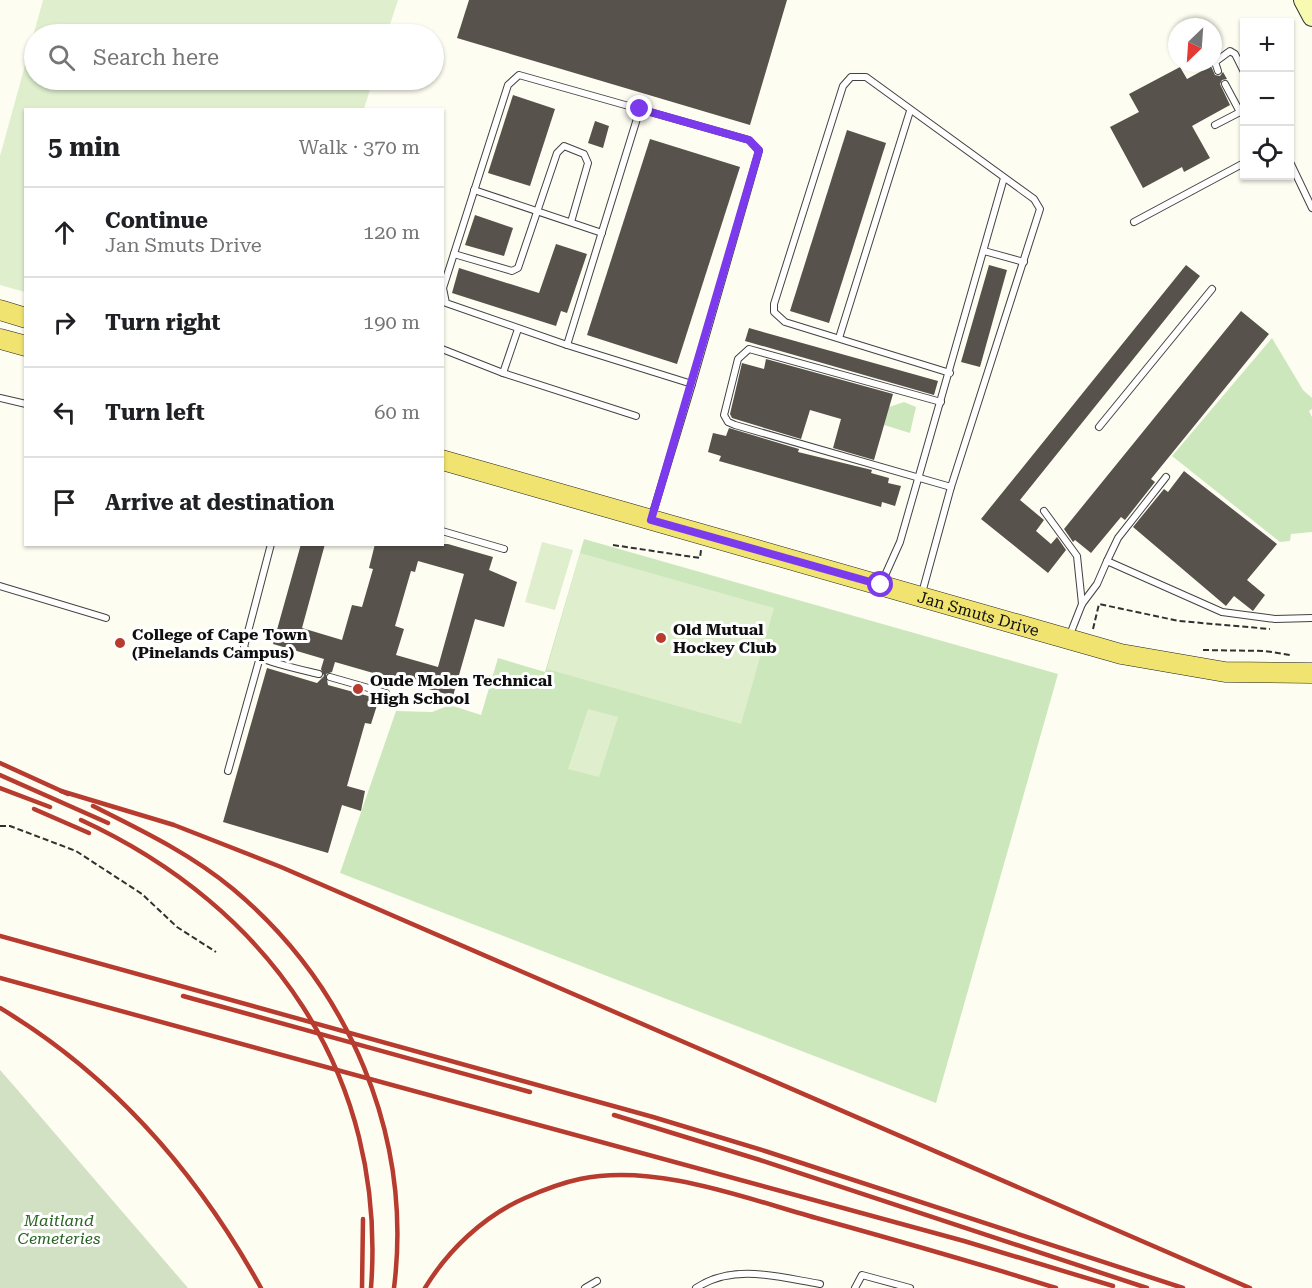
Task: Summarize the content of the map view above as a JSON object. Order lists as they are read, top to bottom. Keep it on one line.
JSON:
{"streets":{"main road":["Jan Smuts Drive"]},"parks":["Maitland Cemeteries"],"places":["Old Mutual Hockey Club","College of Cape Town (Pinelands Campus)","Oude Molen Technical High School"],"north":"bottom left","page":{"map_buttons":["+","−"],"search":"Search here","heading":["5 min","Walk · 370 m"],"list":[["Continue","Jan Smuts Drive","120 m"],["Turn right","190 m"],["Turn left","60 m"],"Arrive at destination"]}}
